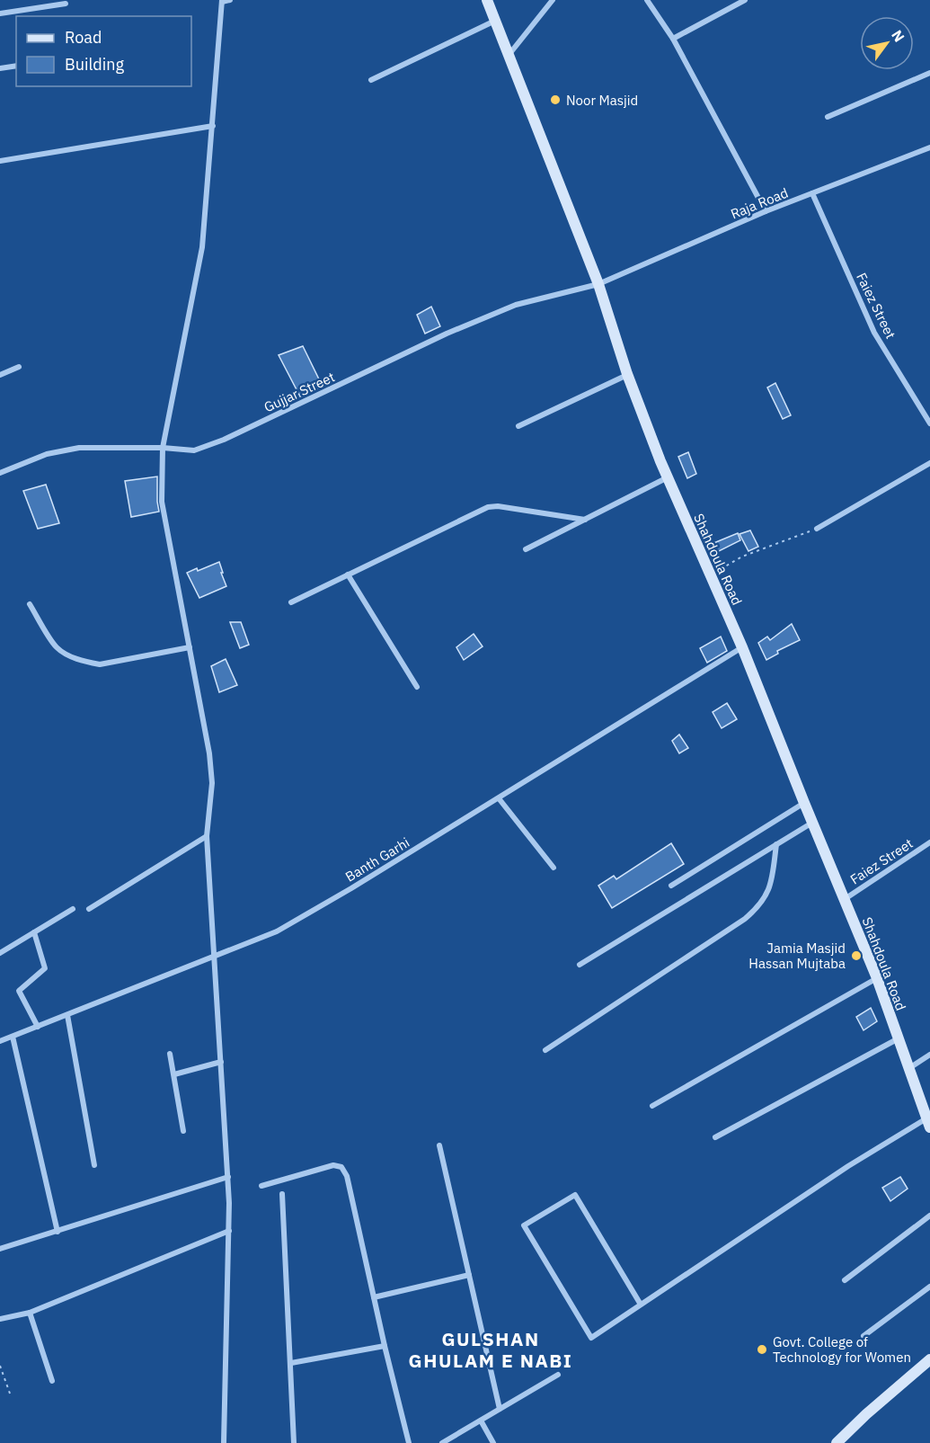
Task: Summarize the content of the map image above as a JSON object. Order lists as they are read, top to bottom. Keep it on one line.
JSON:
{"streets":{"street":["Raja Road","Faiez Street","Gujjar Street","Shahdoula Road","Banth Garhi"]},"crossings":[["Raja Road","Faiez Street"],["Raja Road","Gujjar Street"],["Raja Road","Shahdoula Road"],["Faiez Street","Shahdoula Road"],["Gujjar Street","Shahdoula Road"],["Shahdoula Road","Banth Garhi"]],"districts":["GULSHAN GHULAM E NABI"],"places":["Noor Masjid","Jamia Masjid Hassan Mujtaba","Govt. College of Technology for Women"],"legend":["Road","Building"],"north":"top right"}
